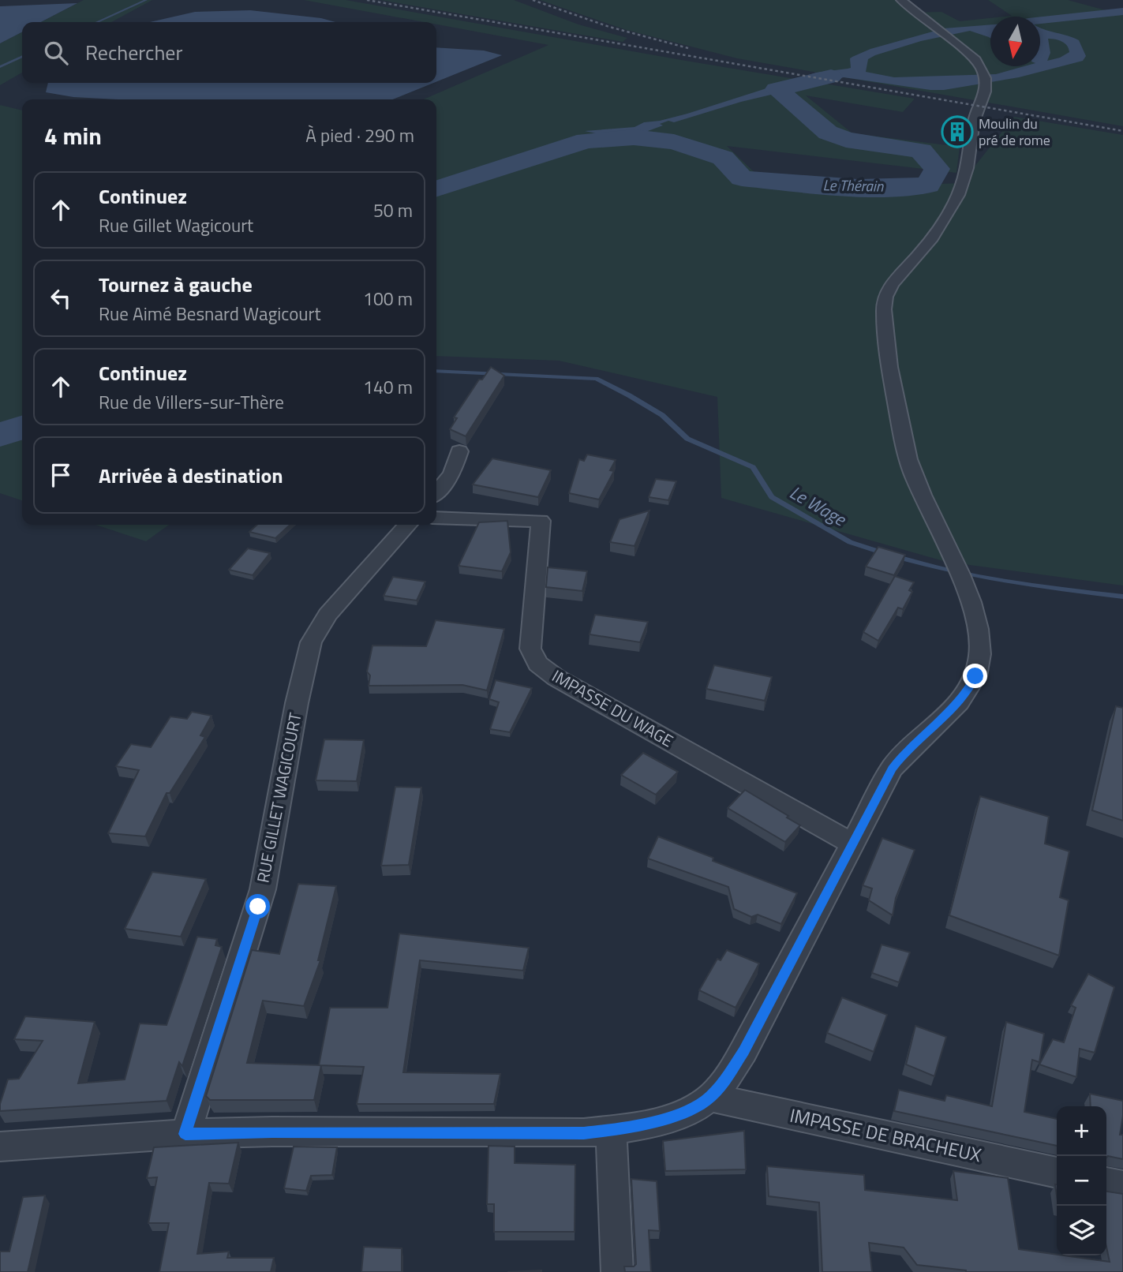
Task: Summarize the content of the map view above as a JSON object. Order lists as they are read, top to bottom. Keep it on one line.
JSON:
{"streets":{"street":["IMPASSE DU WAGE","RUE GILLET WAGICOURT","IMPASSE DE BRACHEUX"]},"water":["Le Thérain","Le Wage"],"places":{"building":["Moulin du pré de rome"]},"north":"bottom","page":{"search":"Rechercher","heading":["4 min","À pied · 290 m"],"list":[["Continuez","Rue Gillet Wagicourt","50 m"],["Tournez à gauche","Rue Aimé Besnard Wagicourt","100 m"],["Continuez","Rue de Villers-sur-Thère","140 m"],"Arrivée à destination"],"map_buttons":["+","−"]}}
